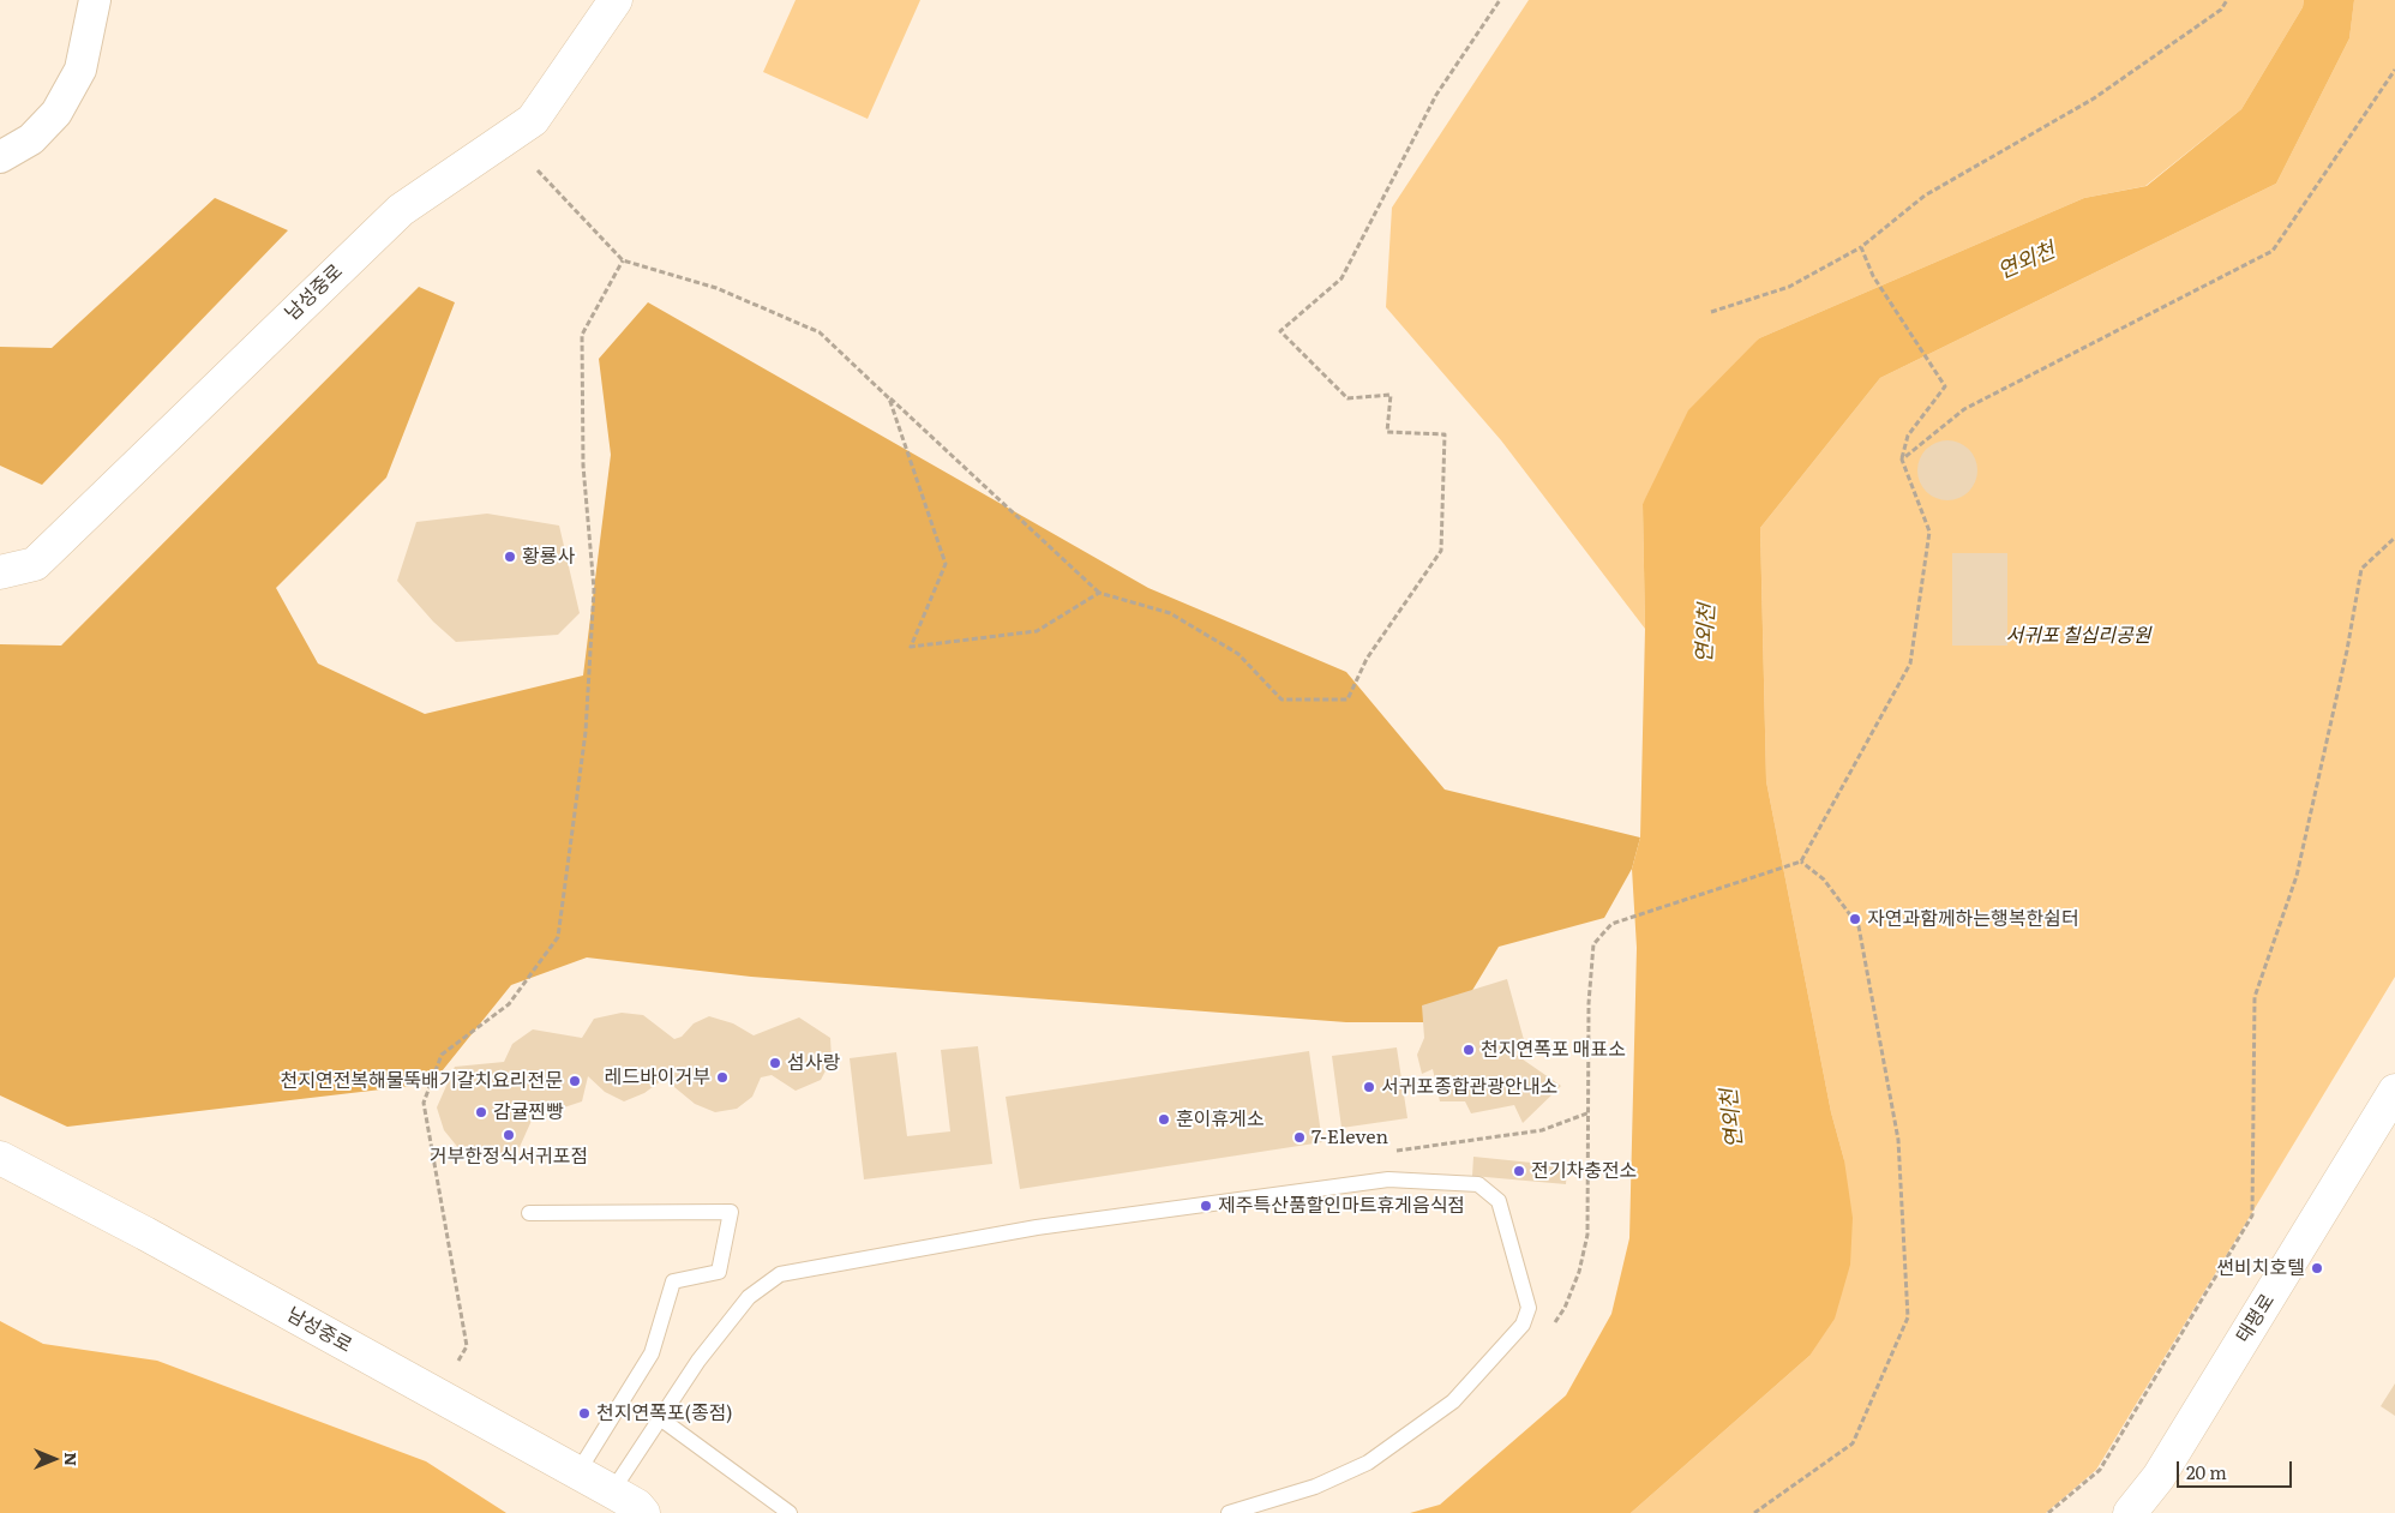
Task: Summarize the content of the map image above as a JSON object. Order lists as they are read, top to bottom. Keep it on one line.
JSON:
{"streets":{"street":["남성중로","태평로"]},"water":["연외천"],"parks":["서귀포 칠십리공원"],"places":["황룡사","자연과함께하는행복한쉼터","천지연폭포 매표소","섬사랑","레드바이거부","천지연전복해물뚝배기갈치요리전문","서귀포종합관광안내소","감귤찐빵","훈이휴게소","거부한정식서귀포점","7-Eleven","전기차충전소","제주특산품할인마트휴게음식점","썬비치호텔","천지연폭포(종점)"],"scale_bar":"20 m","north":"right"}
